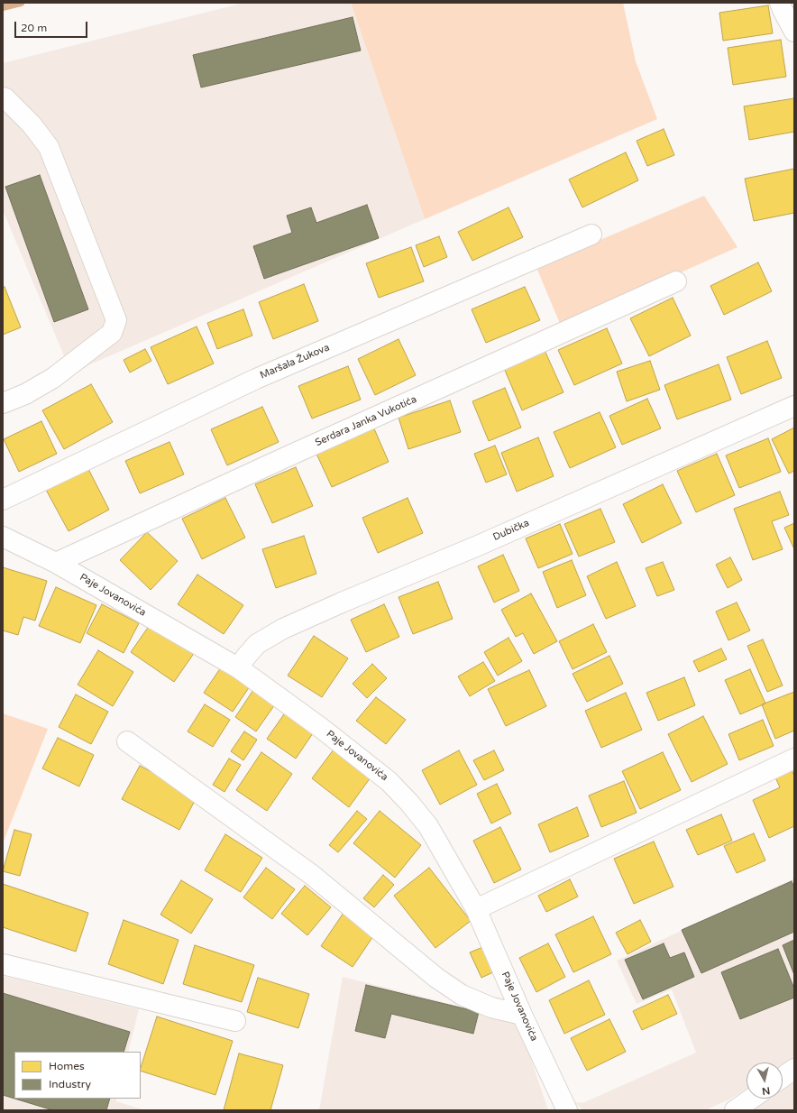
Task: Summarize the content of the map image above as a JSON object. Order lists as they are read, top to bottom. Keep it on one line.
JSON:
{"streets":{"street":["Maršala Žukova","Serdara Janka Vukotića","Dubička","Paje Jovanovića"]},"crossings":[["Serdara Janka Vukotića","Paje Jovanovića"],["Dubička","Paje Jovanovića"]],"legend":["Homes","Industry"],"scale_bar":"20 m","north":"bottom"}
